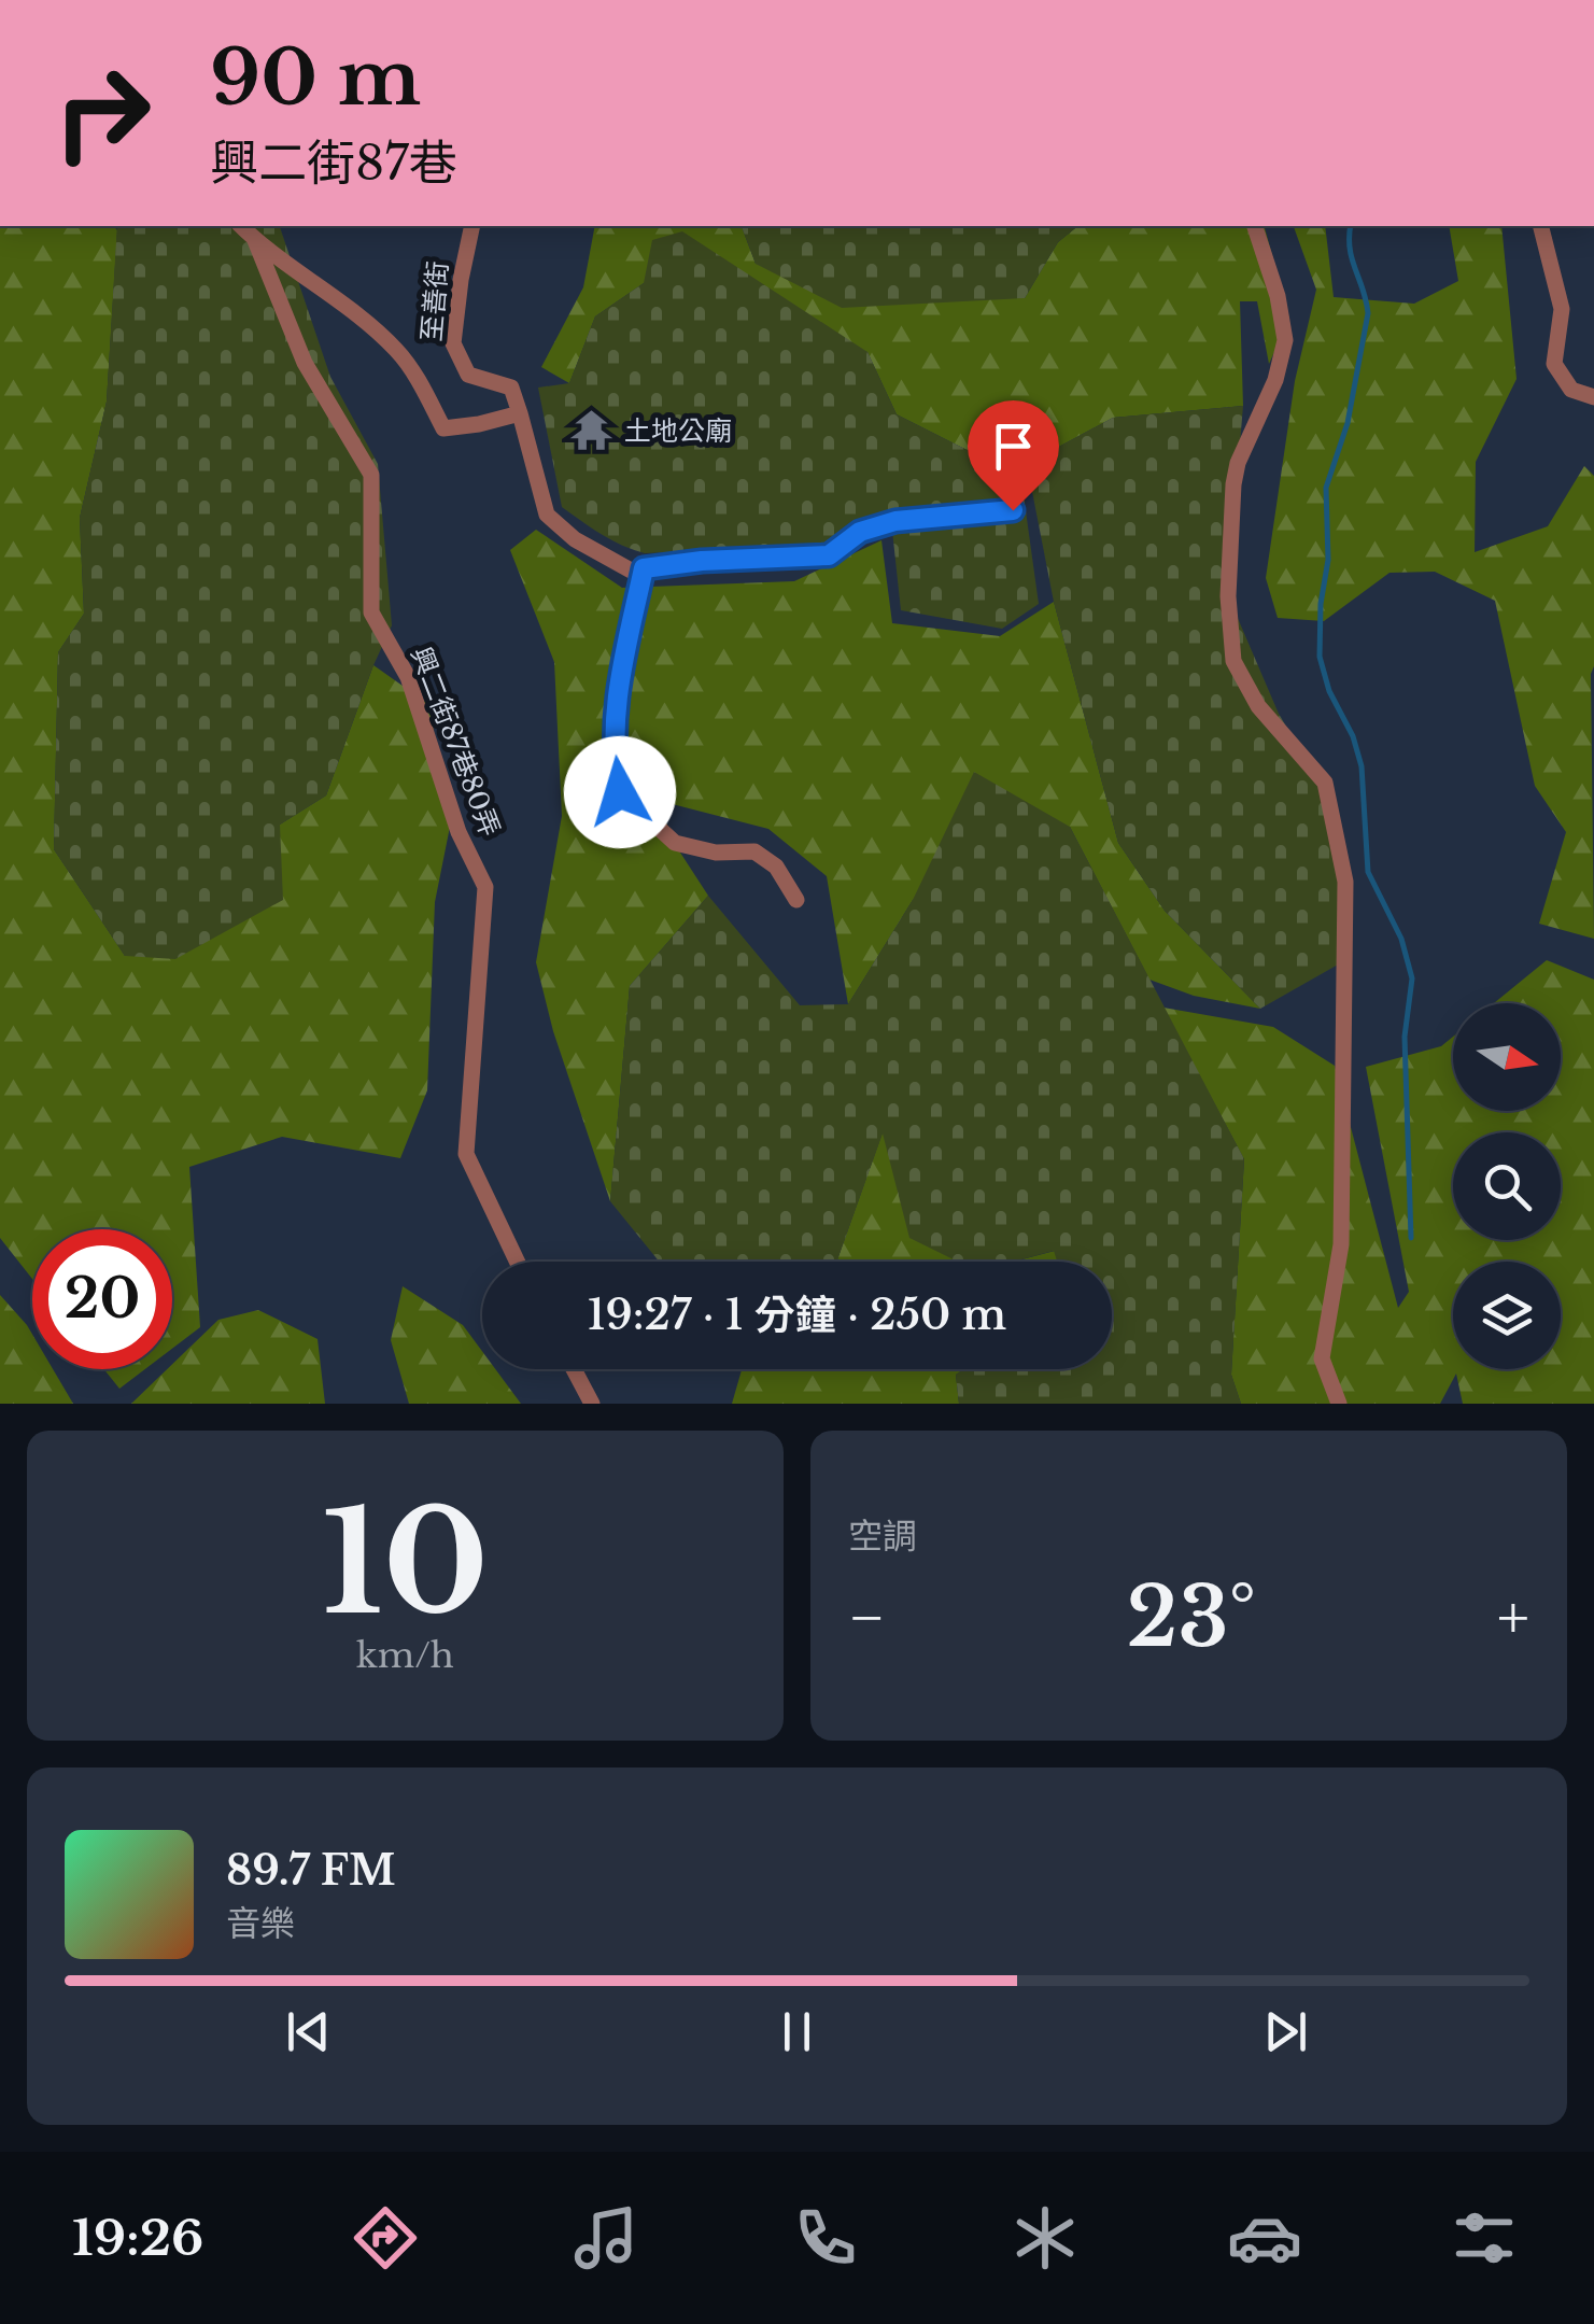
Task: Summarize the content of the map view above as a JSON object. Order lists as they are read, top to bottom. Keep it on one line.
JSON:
{"streets":{"street":["至善街","興二街87巷80弄"]},"places":{"temple":["土地公廟"]},"north":"right","page":{"turn":["90 m","興二街87巷"],"limit":"20","trip":"19:27 · 1 分鐘 · 250 m","tile":[["10","km/h"],"空調"],"heat":["−","23°","+"],"song":["89.7 FM","音樂"],"tabs":"19:26"}}
